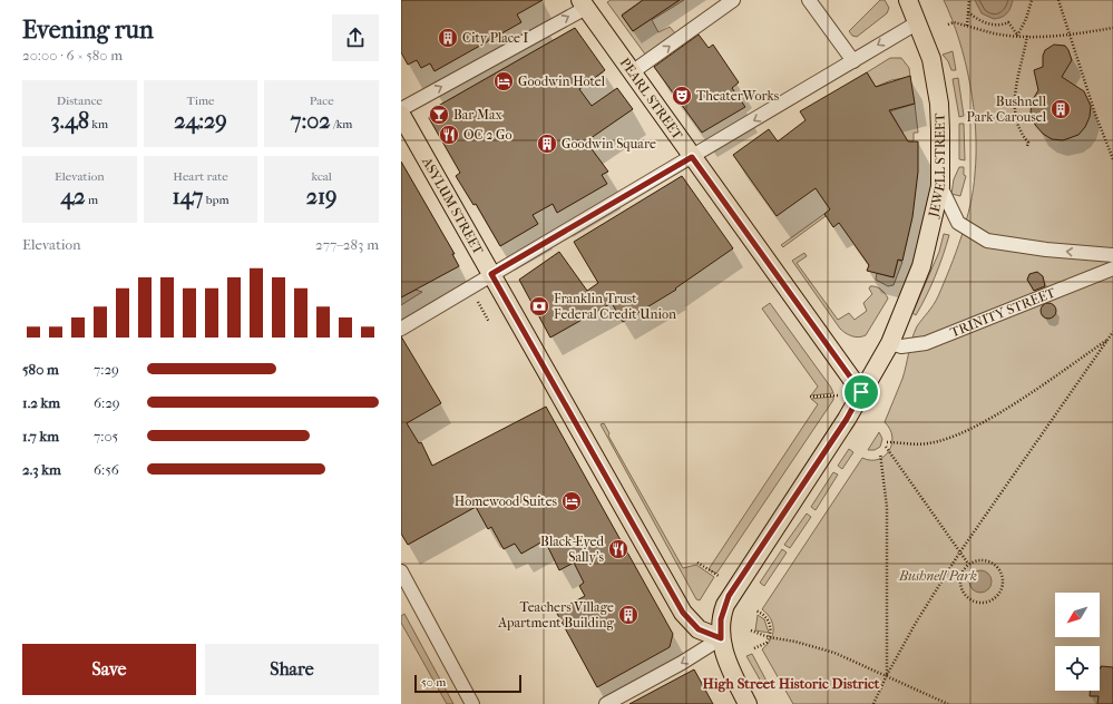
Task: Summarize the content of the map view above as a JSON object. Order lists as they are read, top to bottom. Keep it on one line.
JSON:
{"streets":{"main road":["PEARL STREET","JEWELL STREET","ASYLUM STREET"],"street":["TRINITY STREET"]},"crossings":[["PEARL STREET","JEWELL STREET"],["JEWELL STREET","ASYLUM STREET"],["JEWELL STREET","TRINITY STREET"]],"districts":["High Street Historic District"],"parks":["Bushnell Park"],"places":{"building":["City Place I","Bushnell Park Carousel","Goodwin Square","Teachers Village Apartment Building"],"hotel":["Goodwin Hotel","Homewood Suites"],"theatre":["TheaterWorks"],"bar":["Bar Max"],"restaurant":["OC 2 Go","Black-Eyed Sally's"],"bank":["Franklin Trust Federal Credit Union"]},"scale_bar":"50 m","north":"bottom left","page":{"heading":["Evening run","20:00 · 6 × 580 m"],"stats":[["Distance","3.48 km"],["Time","24:29"],["Pace","7:02 /km"],["Elevation","42 m"],["Heart rate","147 bpm"],["kcal","219"]],"chart":["Elevation","277–283 m"],"list":[{"name":"580 m","note":"7:29"},{"name":"1.2 km","note":"6:29"},{"name":"1.7 km","note":"7:05"},{"name":"2.3 km","note":"6:56"}],"buttons":["Save","Share"],"scale":"50 m"}}
